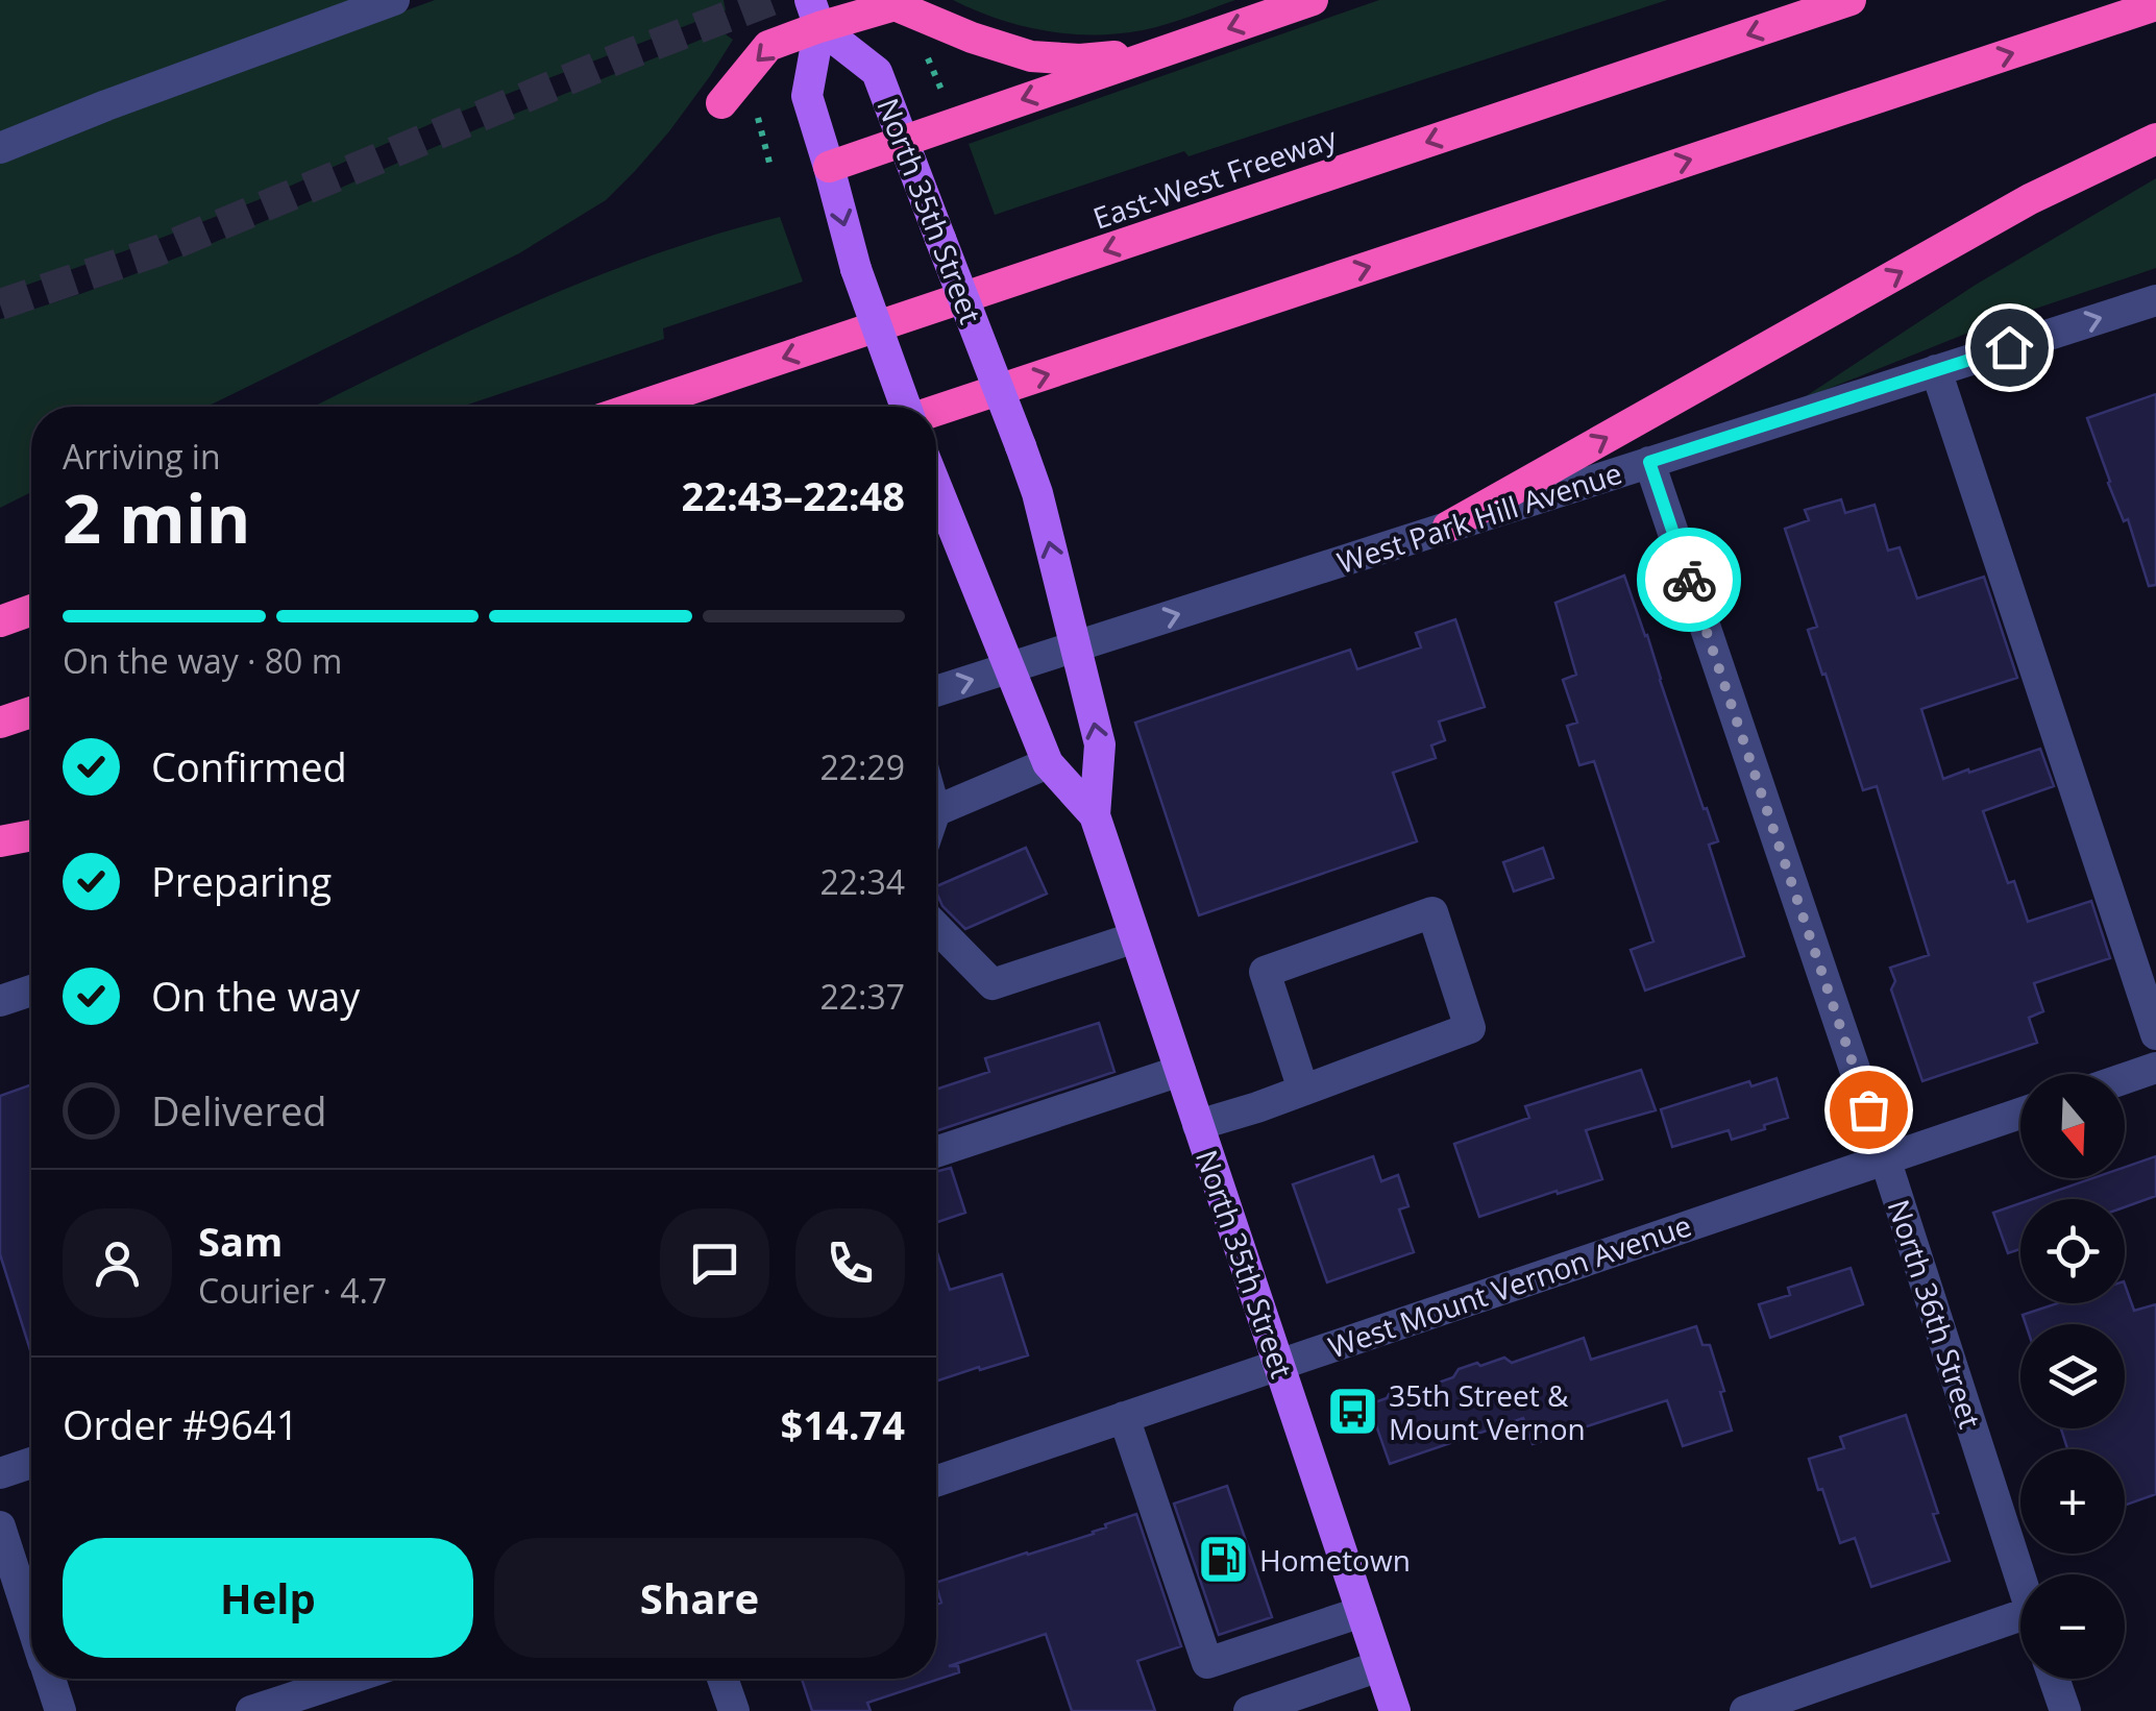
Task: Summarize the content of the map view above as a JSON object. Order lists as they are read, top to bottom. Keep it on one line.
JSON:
{"streets":{"highway":["East-West Freeway"],"main road":["North 35th Street"],"street":["West Park Hill Avenue","West Mount Vernon Avenue","North 36th Street"]},"crossings":[["North 35th Street","West Park Hill Avenue"],["North 35th Street","West Mount Vernon Avenue"],["West Park Hill Avenue","North 36th Street"],["West Mount Vernon Avenue","North 36th Street"]],"one_way":["West Park Hill Avenue"],"places":{"bus stop":["35th Street & Mount Vernon"],"fuel station":["Hometown"]},"north":"bottom","page":{"heading":["2 min","Arriving in","22:43–22:48"],"panel":["Sam","Courier · 4.7","Order #9641","$14.74"],"bar":"On the way · 80 m","list":[["Confirmed","22:29"],["Preparing","22:34"],["On the way","22:37"],"Delivered"],"map_buttons":["+","−"],"buttons":["Help","Share"]}}
